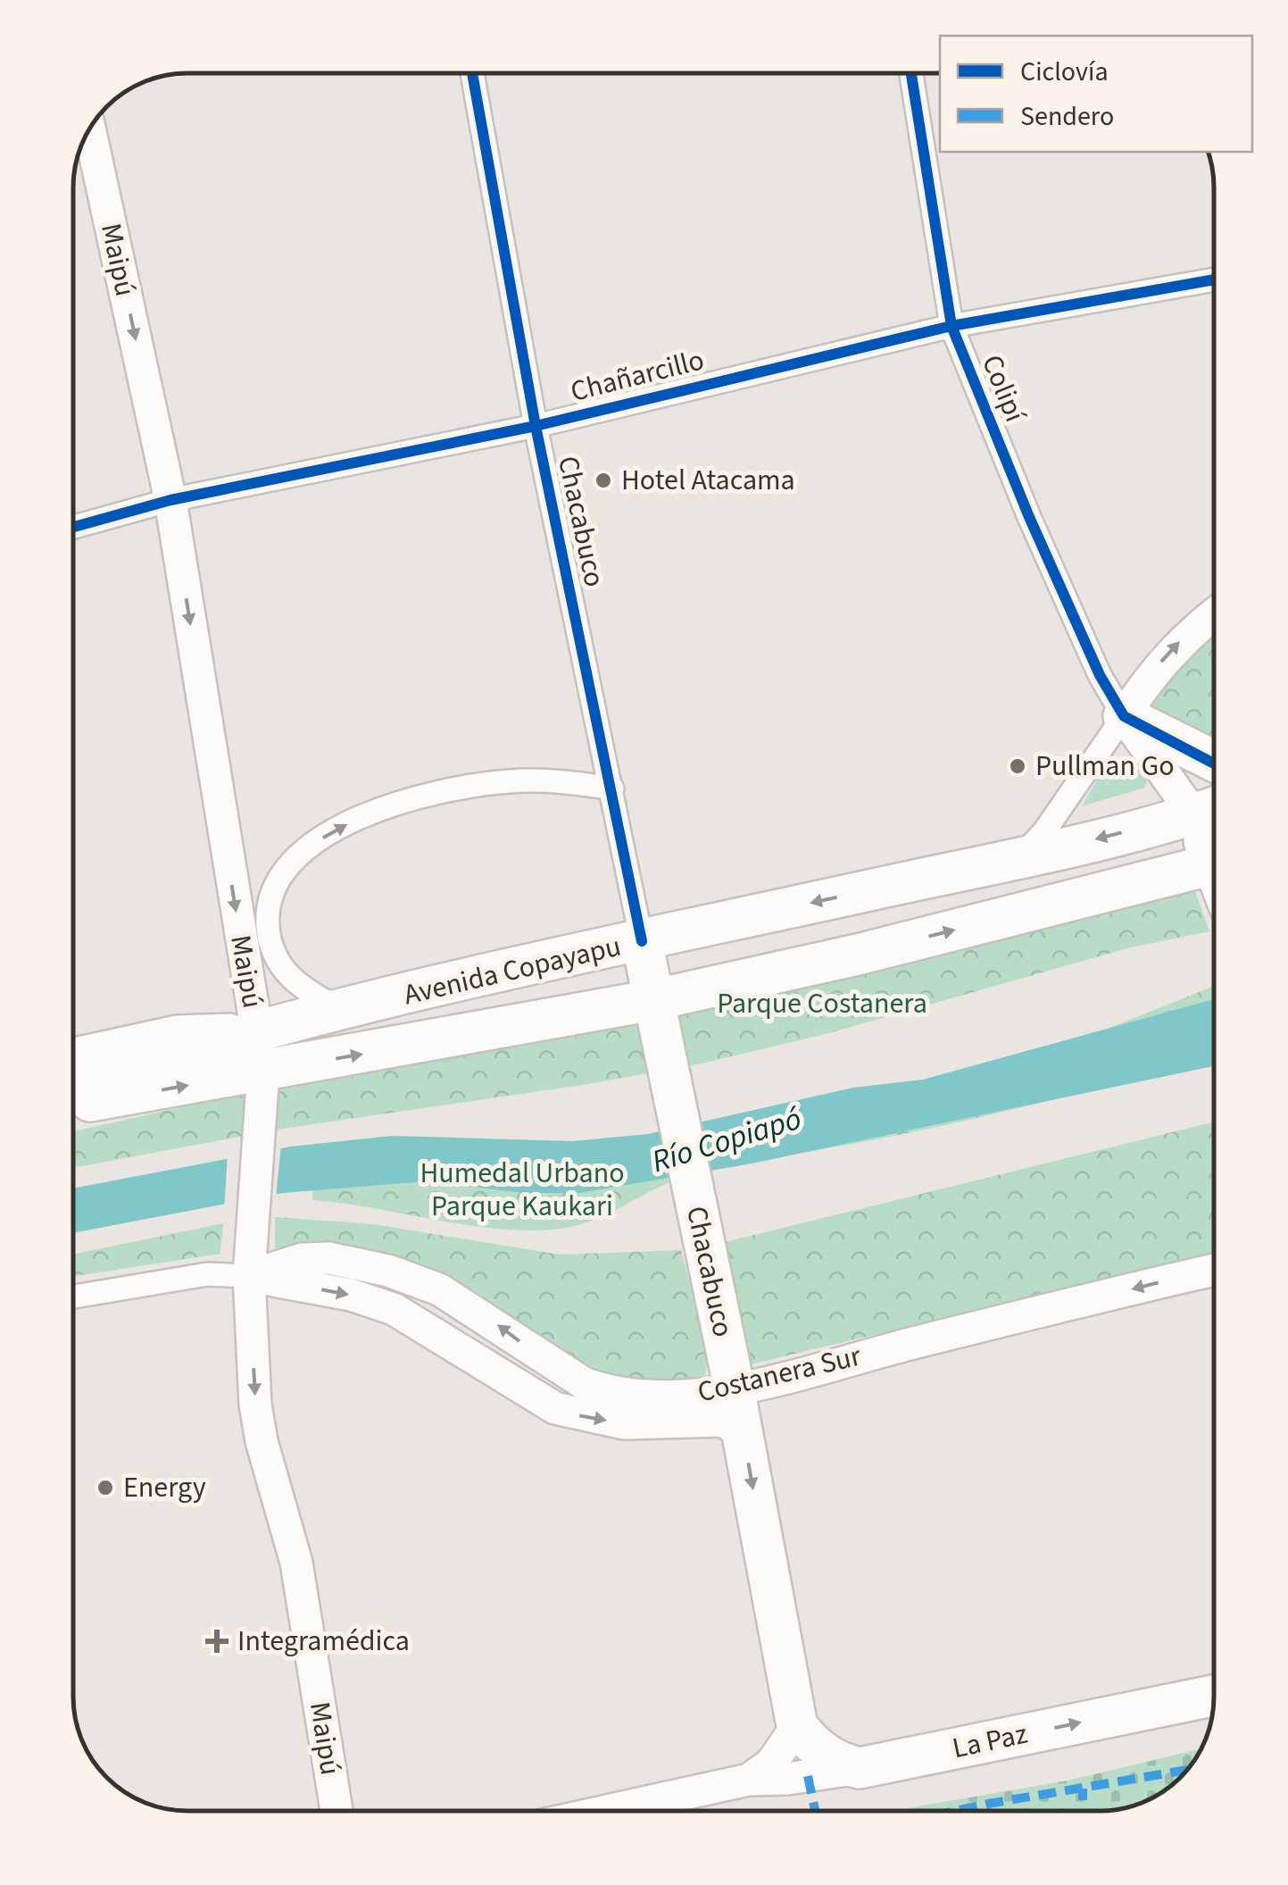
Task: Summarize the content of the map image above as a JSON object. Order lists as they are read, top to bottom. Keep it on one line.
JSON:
{"streets":{"highway":["Chacabuco","Avenida Copayapu","La Paz"],"street":["Maipú","Chañarcillo","Colipí","Costanera Sur"]},"crossings":[["Maipú","Chañarcillo"],["Maipú","Avenida Copayapu"],["Maipú","Costanera Sur"],["Chañarcillo","Colipí"],["Chañarcillo","Chacabuco"],["Colipí","Avenida Copayapu"],["Chacabuco","Avenida Copayapu"],["Chacabuco","Costanera Sur"]],"one_way":["Maipú","La Paz"],"water":["Río Copiapó"],"parks":["Parque Costanera","Humedal Urbano Parque Kaukari"],"places":{"other":["Hotel Atacama","Pullman Go","Energy"],"health":["Integramédica"]},"legend":["Ciclovía","Sendero"]}
